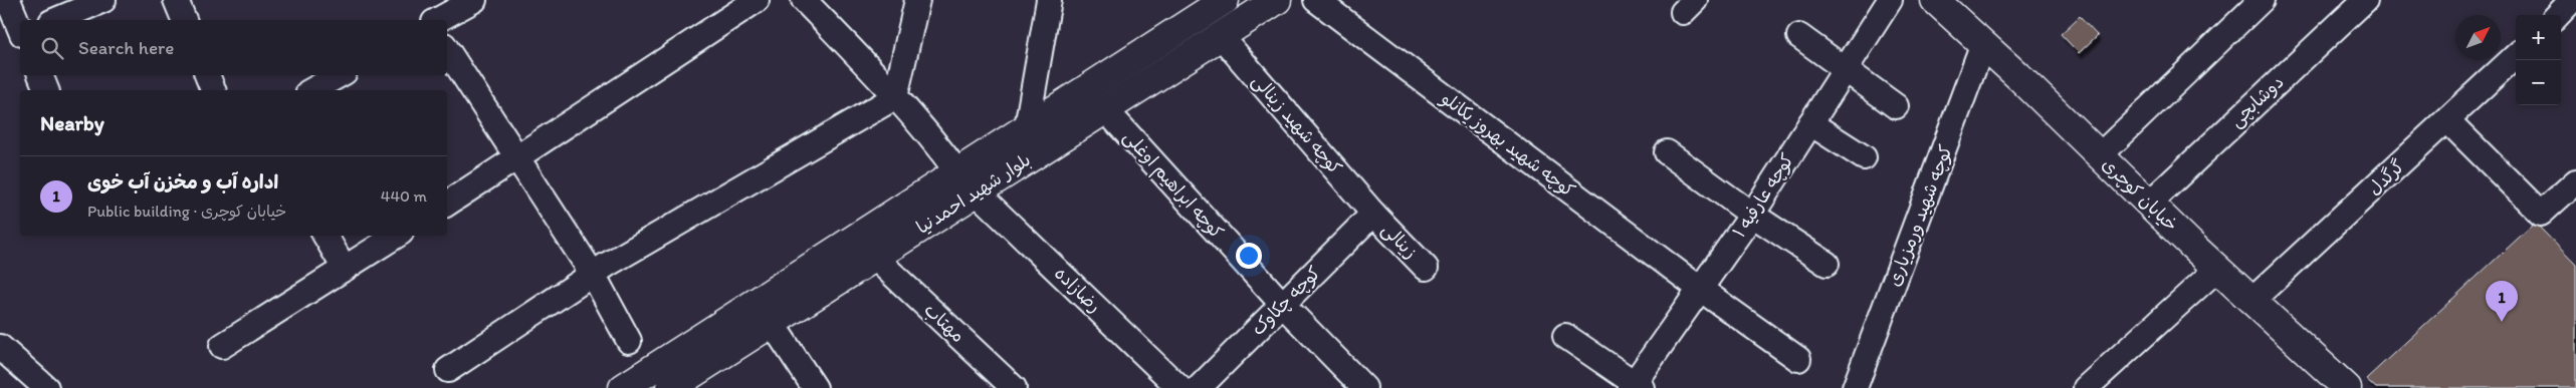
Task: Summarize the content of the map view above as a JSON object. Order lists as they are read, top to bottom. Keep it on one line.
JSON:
{"streets":{"main road":["بلوار شهید احمدنیا","خیابان کوچری"],"street":["دوشابچی","کوچه شهید زینالی","کوچه شهید بهروز یکانلو","گرگدل","کوچه ابراهیم اوغلی","کوچه عارفیه ۱","کوچه شهید ورمزیاری","زینالی","رضازاده","کوچه چکاوک","مهتاب"]},"crossings":[["دوشابچی","خیابان کوچری"],["کوچه شهید زینالی","بلوار شهید احمدنیا"],["کوچه شهید زینالی","زینالی"],["کوچه شهید زینالی","کوچه چکاوک"],["کوچه شهید بهروز یکانلو","کوچه عارفیه ۱"],["گرگدل","خیابان کوچری"],["کوچه ابراهیم اوغلی","بلوار شهید احمدنیا"],["کوچه ابراهیم اوغلی","کوچه چکاوک"],["بلوار شهید احمدنیا","رضازاده"],["بلوار شهید احمدنیا","مهتاب"],["خیابان کوچری","کوچه شهید ورمزیاری"],["زینالی","کوچه چکاوک"]],"north":"top right","page":{"map_buttons":["+","−"],"search":"Search here","heading":"Nearby","list":[{"mark":"1","name":"اداره آب و مخزن آب خوی","note":"Public building · خیابان کوچری","value":"440 m"}],"pins":"1"}}
